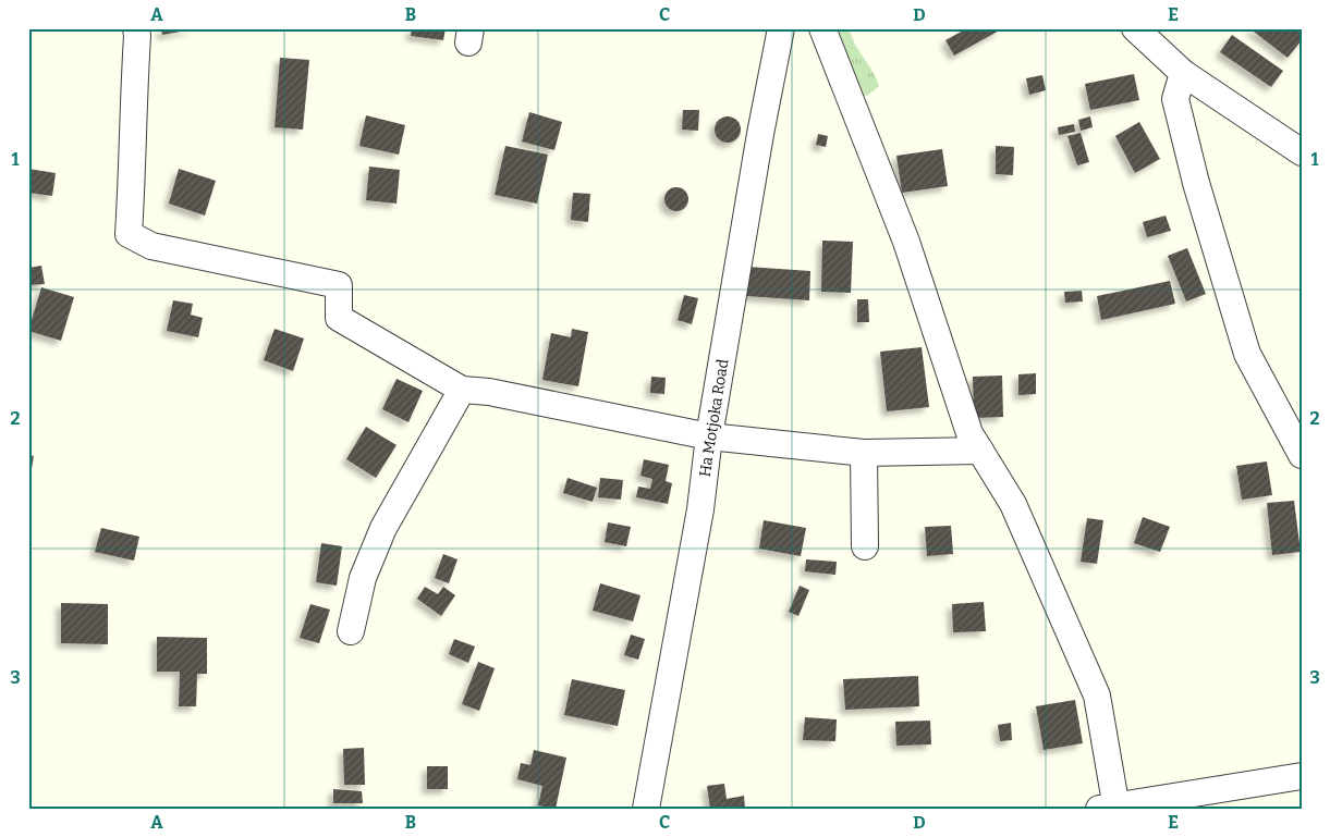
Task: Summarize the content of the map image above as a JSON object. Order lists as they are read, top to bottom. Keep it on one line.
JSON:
{"streets":{"street":["Ha Motjoka Road"]},"grid":{"columns":["A","B","C","D","E"],"rows":["1","2","3"]}}
